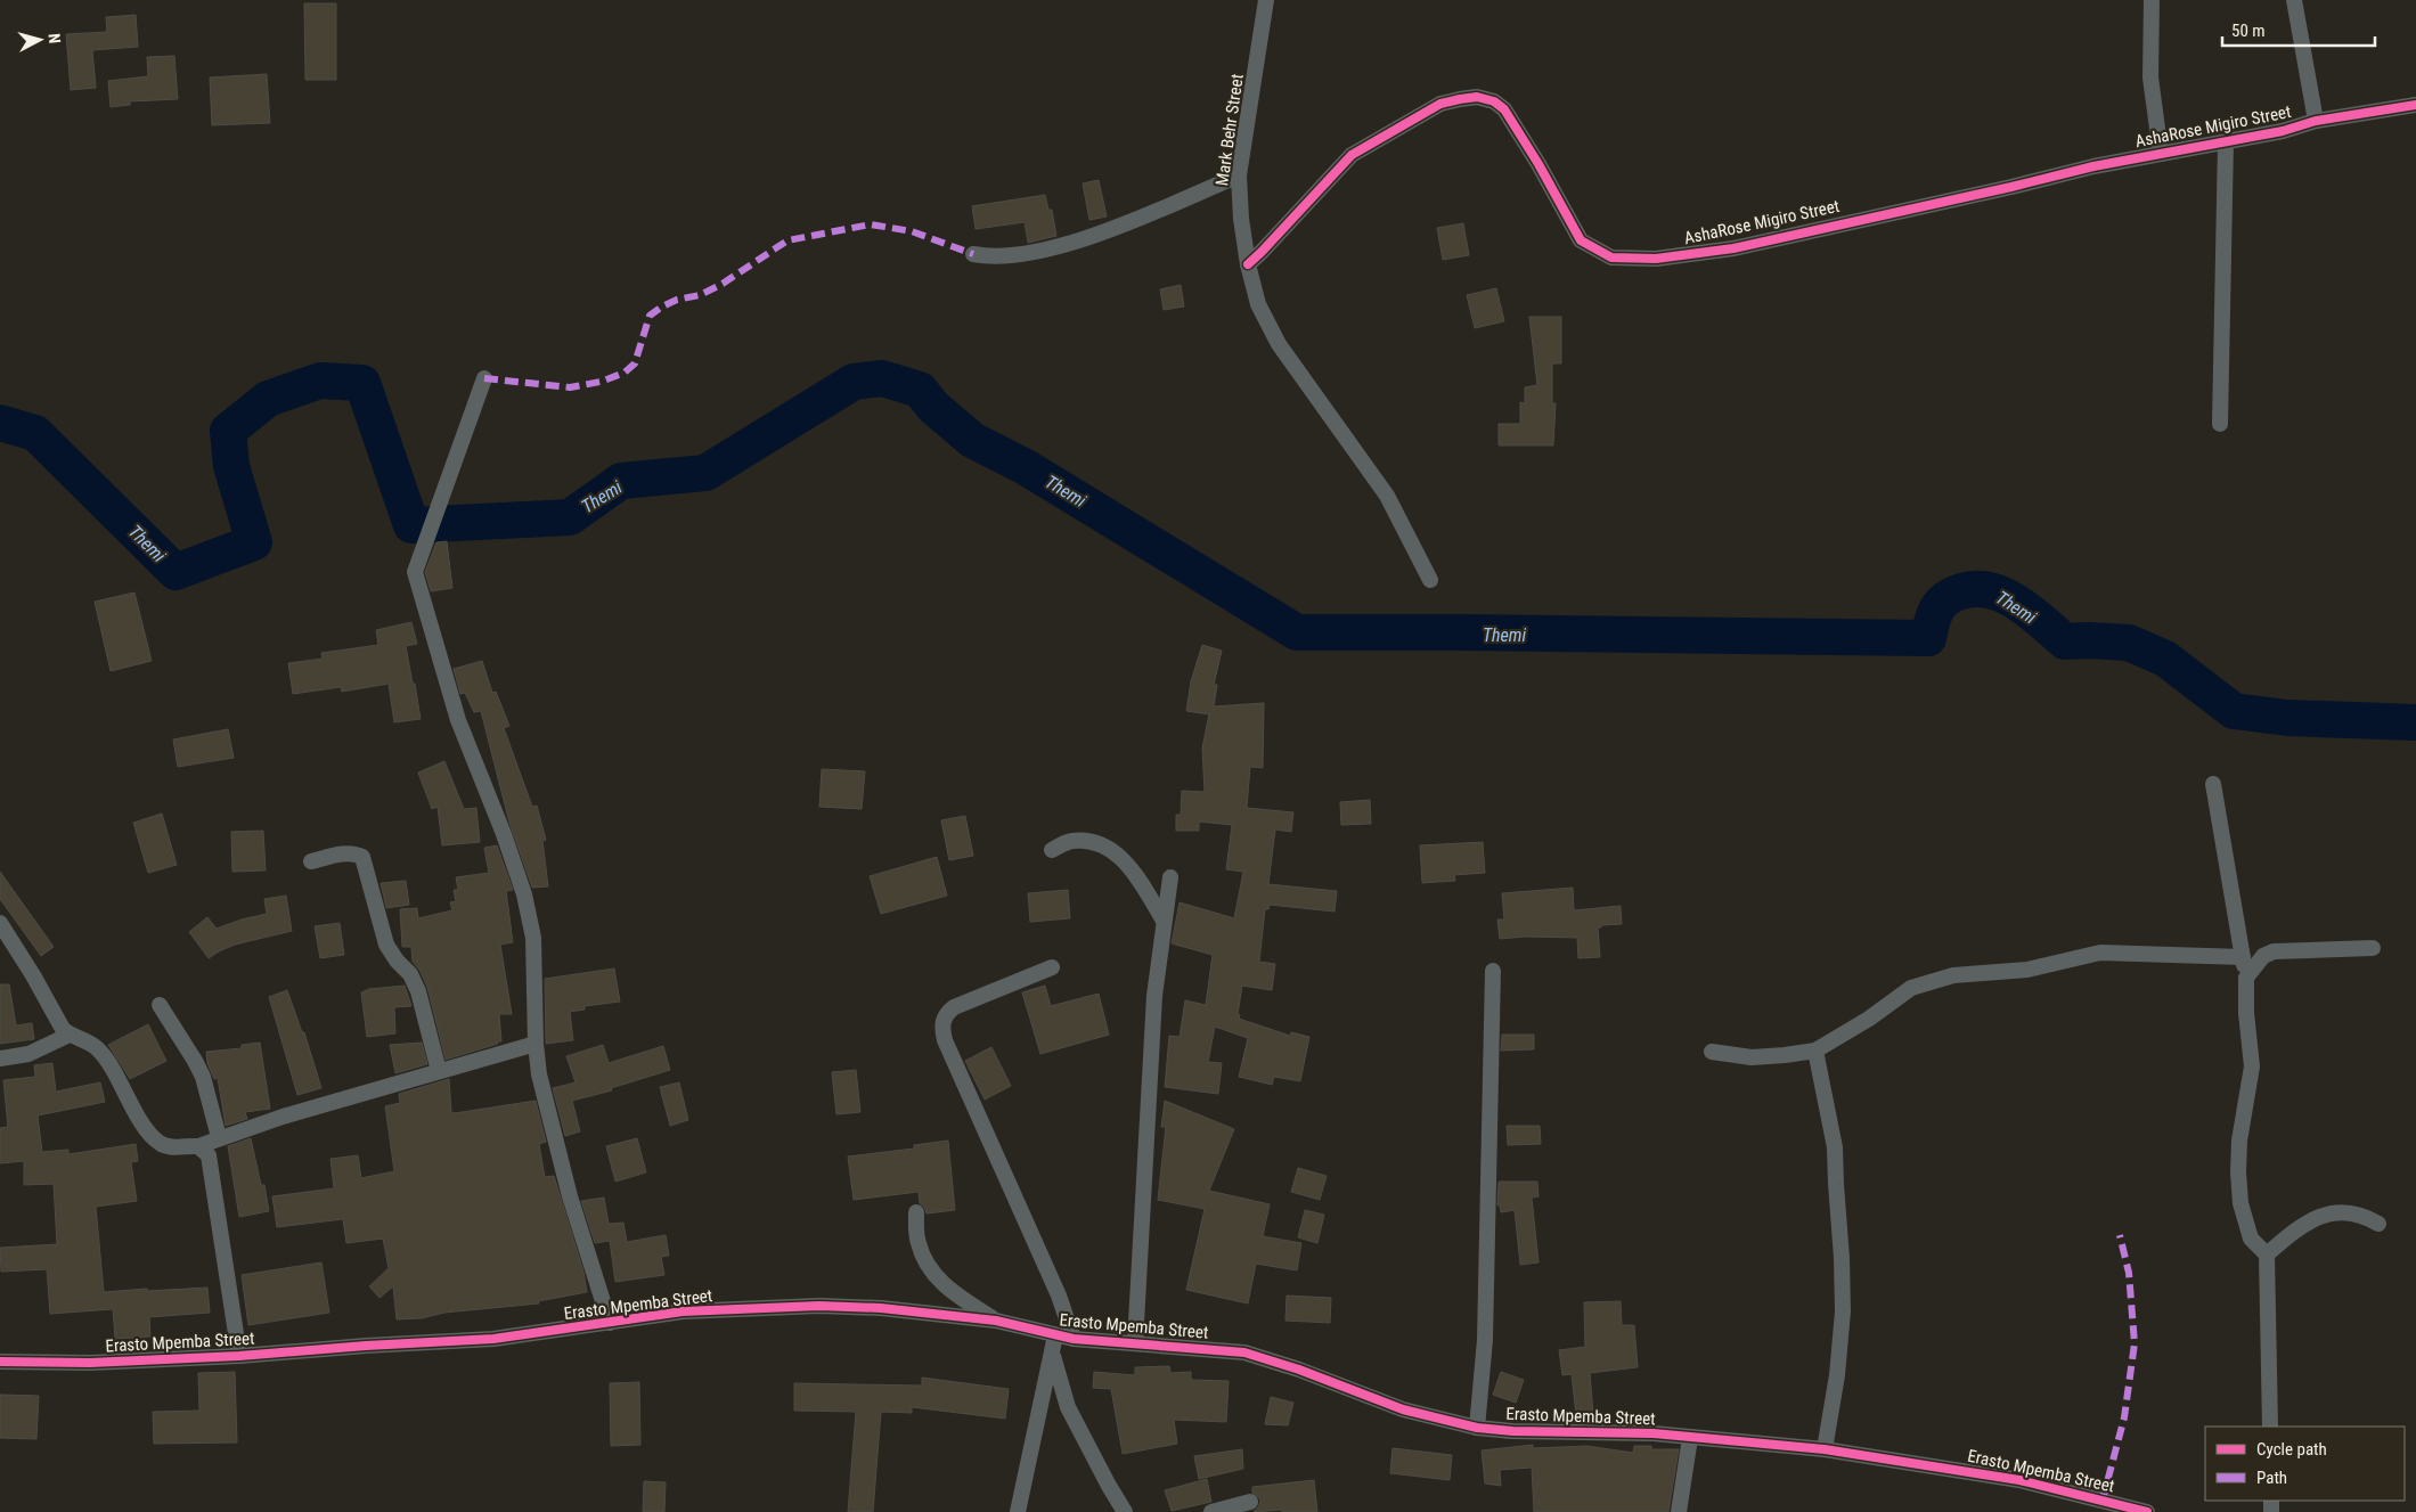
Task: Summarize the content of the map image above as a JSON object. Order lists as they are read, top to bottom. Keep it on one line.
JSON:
{"streets":{"street":["AshaRose Migiro Street","Mark Behr Street","Erasto Mpemba Street"]},"crossings":[["AshaRose Migiro Street","Mark Behr Street"]],"water":["Themi"],"legend":["Cycle path","Path"],"scale_bar":"50 m","north":"right"}
